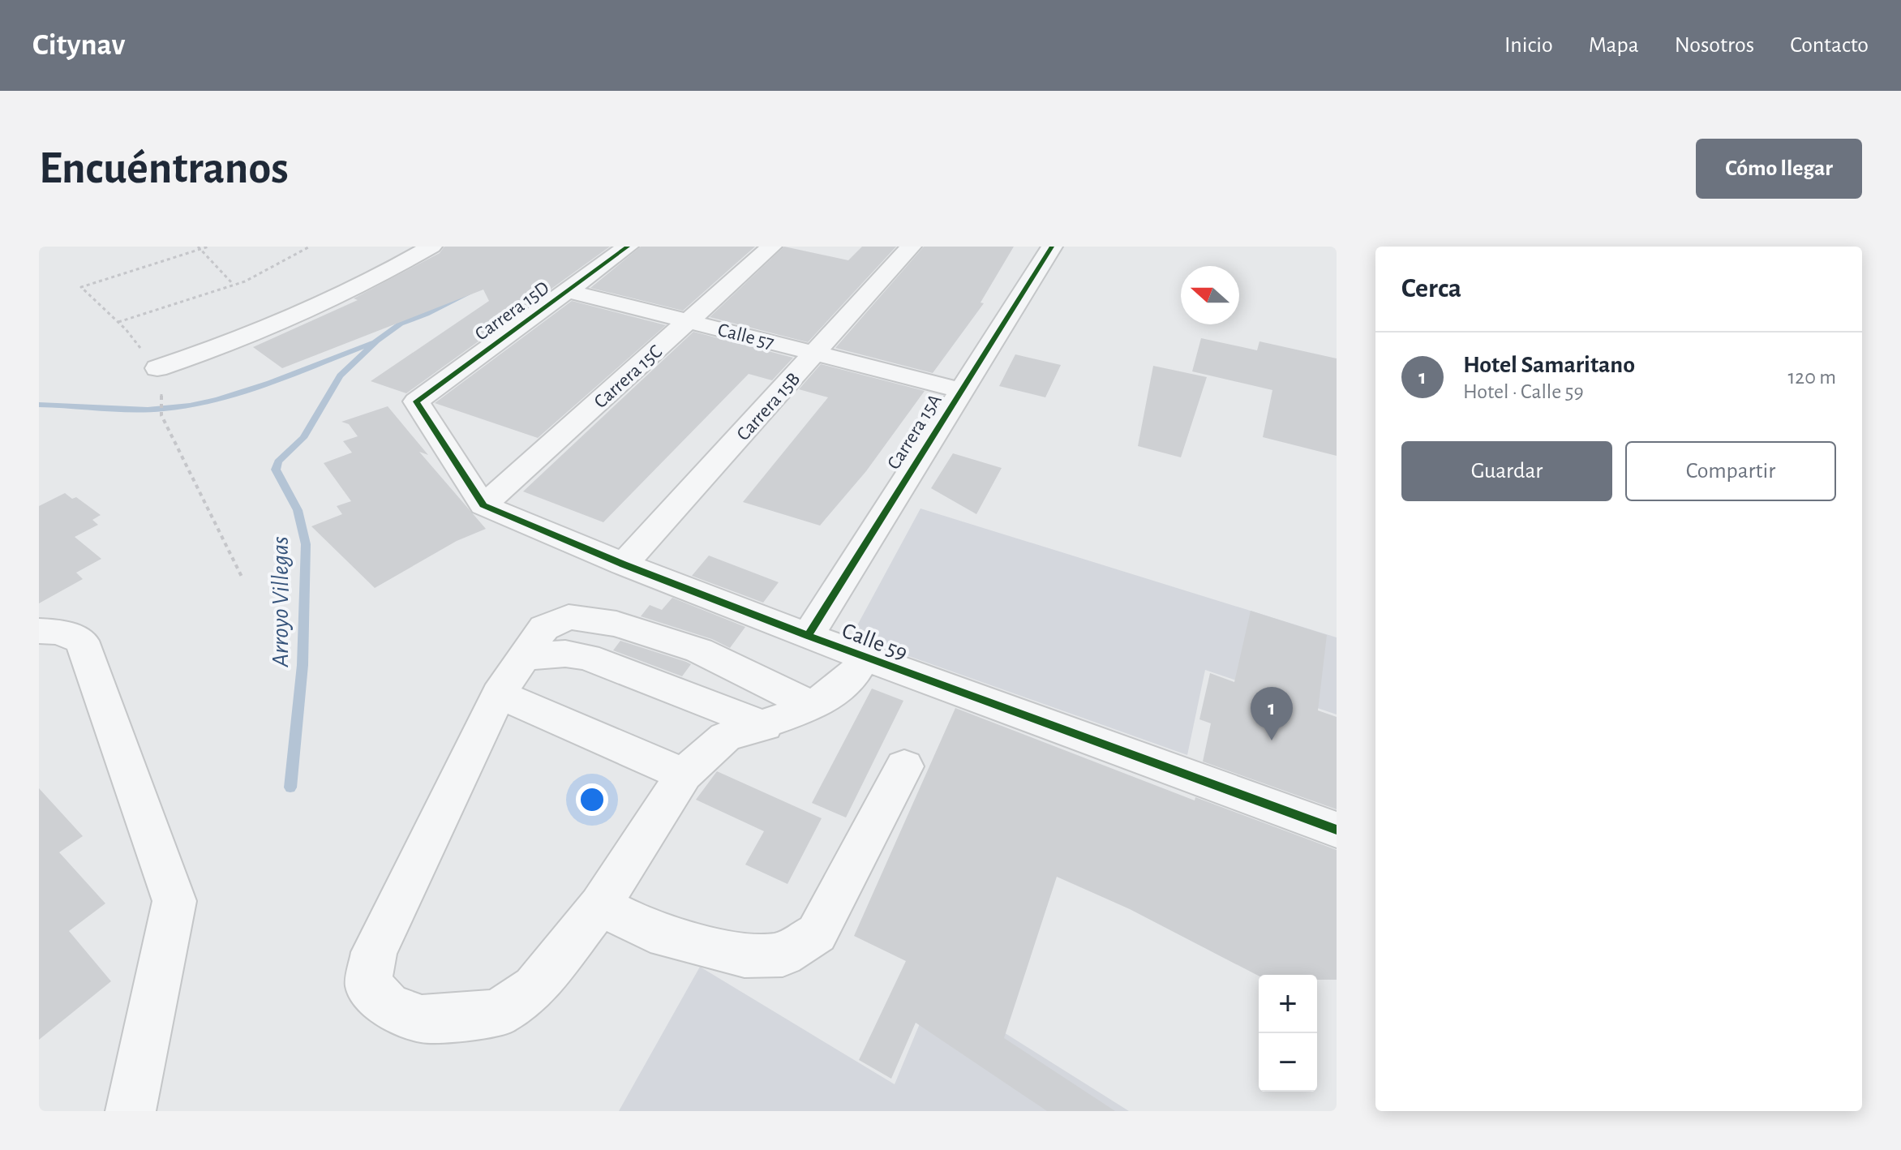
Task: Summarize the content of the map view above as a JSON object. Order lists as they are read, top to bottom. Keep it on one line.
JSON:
{"streets":{"street":["Carrera 15D","Calle 57","Carrera 15C","Carrera 15B","Carrera 15A","Calle 59"]},"crossings":[["Carrera 15D","Calle 57"],["Carrera 15D","Carrera 15C"],["Carrera 15D","Calle 59"],["Calle 57","Carrera 15C"],["Calle 57","Carrera 15B"],["Calle 57","Carrera 15A"],["Carrera 15C","Calle 59"],["Carrera 15B","Calle 59"],["Carrera 15A","Calle 59"]],"water":["Arroyo Villegas"],"north":"left","page":{"header":"Citynav","nav":["Inicio","Mapa","Nosotros","Contacto"],"buttons":["Cómo llegar",["Guardar","Compartir"]],"title":"Encuéntranos","heading":"Cerca","list":[{"mark":"1","name":"Hotel Samaritano","note":"Hotel · Calle 59","value":"120 m"}],"pins":"1","map_buttons":["+","−"]}}
